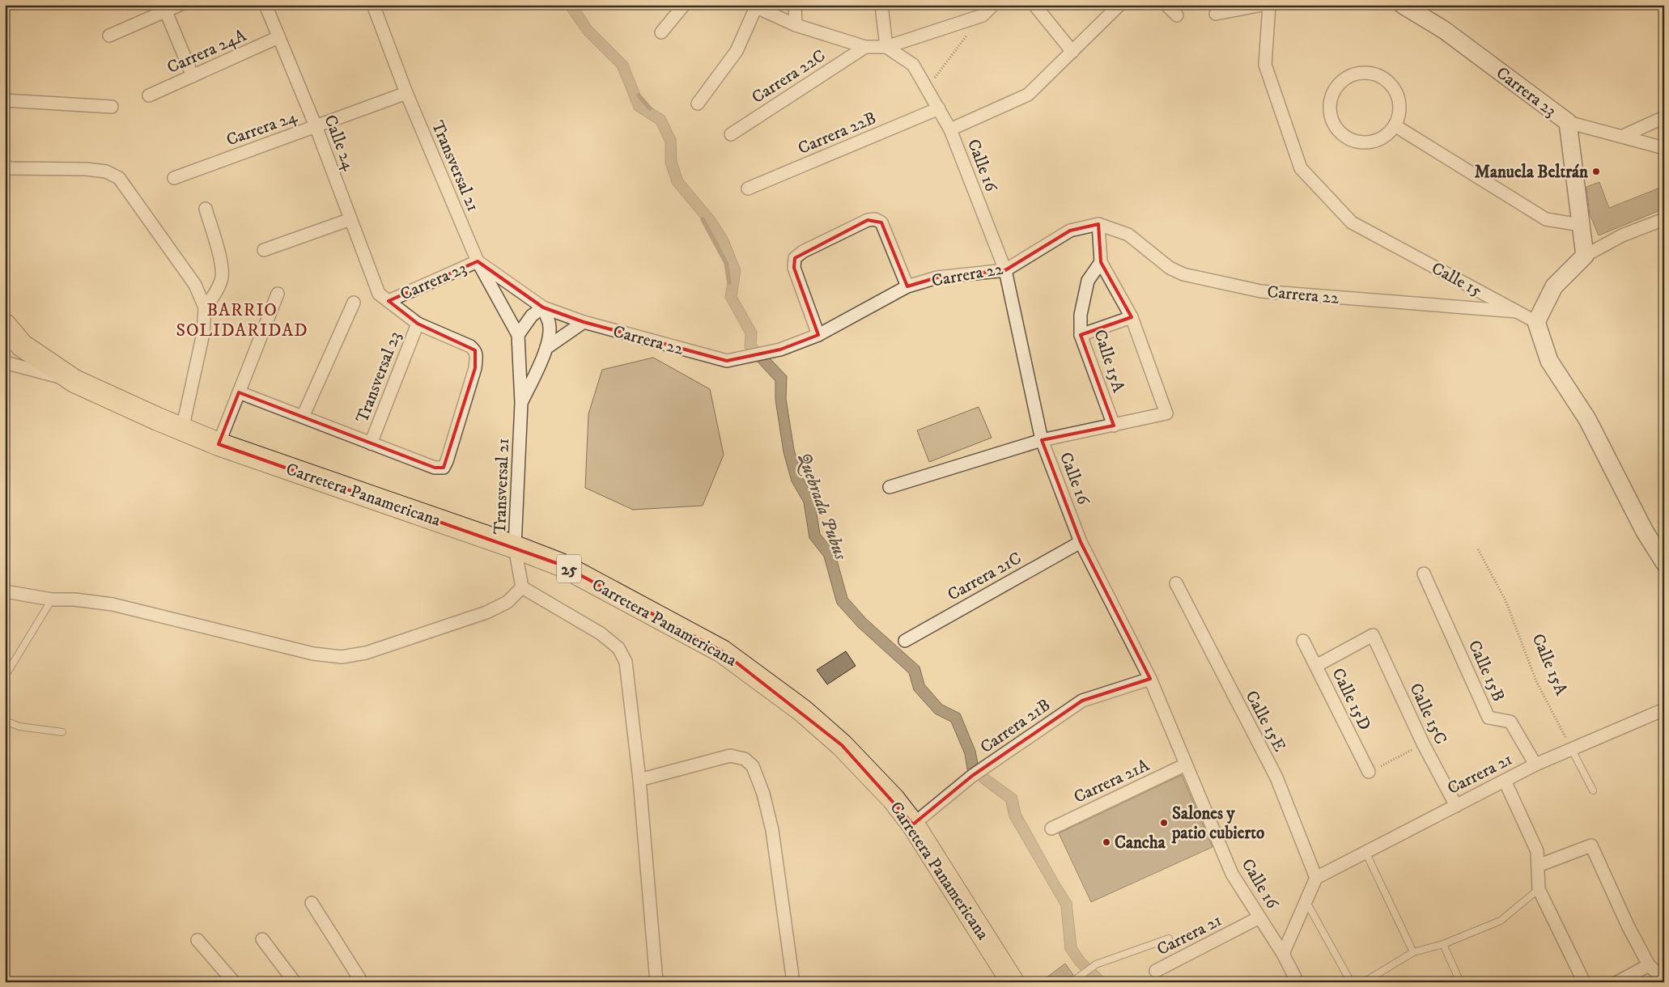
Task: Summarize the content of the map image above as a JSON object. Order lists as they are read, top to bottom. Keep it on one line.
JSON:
{"streets":{"highway":["Carretera Panamericana","25"],"street":["Carrera 24A","Carrera 22C","Carrera 23","Carrera 24","Carrera 22B","Calle 24","Calle 16","Transversal 21","Carrera 22","Calle 15","Calle 15A","Transversal 23","Carrera 21C","Calle 15B","Calle 15D","Calle 15C","Calle 15E","Carrera 21B","Carrera 21","Carrera 21A"]},"crossings":[["Carrera 24A","Calle 24"],["Carrera 23","Calle 24"],["Carrera 23","Transversal 21"],["Carrera 23","Carrera 22"],["Carrera 24","Calle 24"],["Carrera 24","Transversal 21"],["Carrera 22B","Calle 16"],["Calle 16","Carrera 22"],["Calle 16","Carrera 21C"],["Calle 16","Carrera 21B"],["Calle 16","Carrera 21"],["Calle 16","Carrera 21A"],["Transversal 21","Carrera 22"],["Transversal 21","Carretera Panamericana"],["Carrera 22","Calle 15"],["Carrera 22","Calle 15A"],["Calle 15A","Carrera 21"],["Carretera Panamericana","Carrera 21B"],["Calle 15B","Carrera 21"],["Calle 15D","Calle 15C"],["Calle 15C","Carrera 21"],["Calle 15E","Carrera 21"]],"districts":["BARRIO SOLIDARIDAD"],"water":["Quebrada Pubus"],"places":["Manuela Beltrán","Salones y patio cubierto","Cancha"]}
